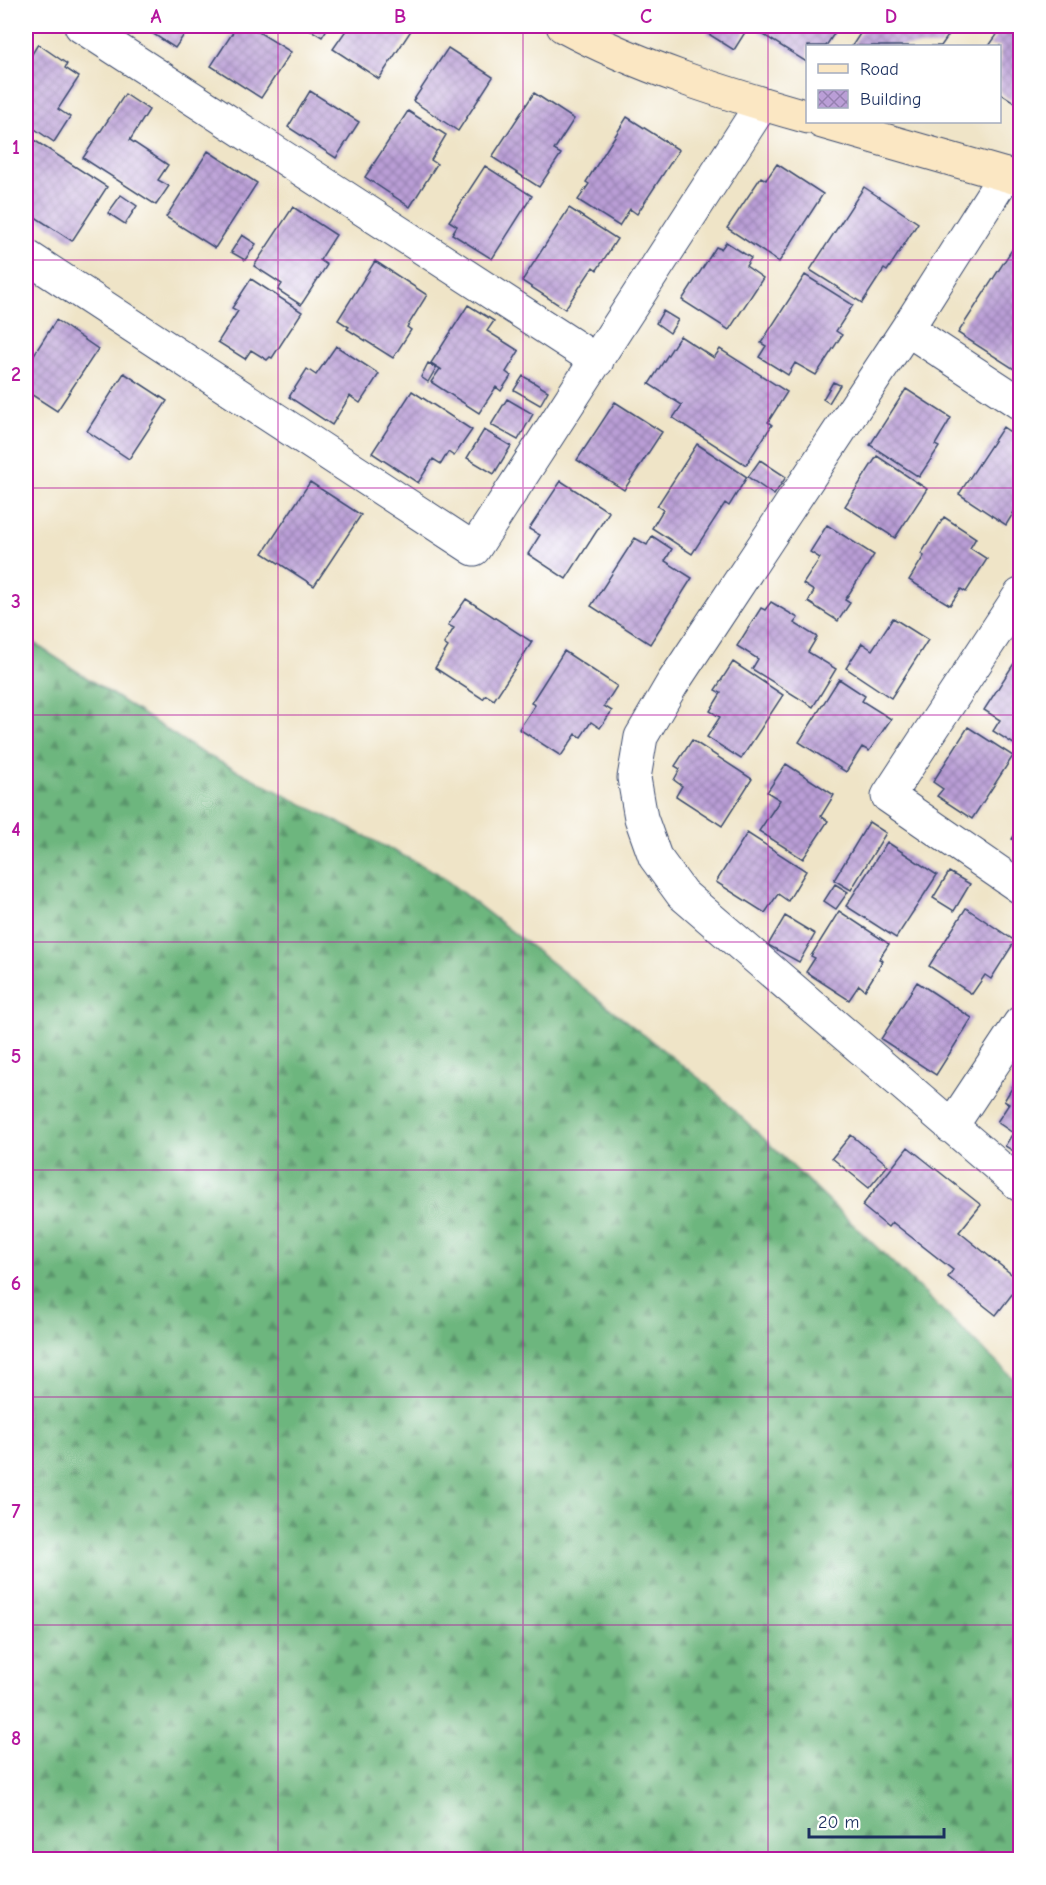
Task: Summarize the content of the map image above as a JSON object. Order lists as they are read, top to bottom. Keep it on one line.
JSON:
{"legend":["Road","Building"],"scale_bar":"20 m","grid":{"columns":["A","B","C","D"],"rows":["1","2","3","4","5","6","7","8"]}}
